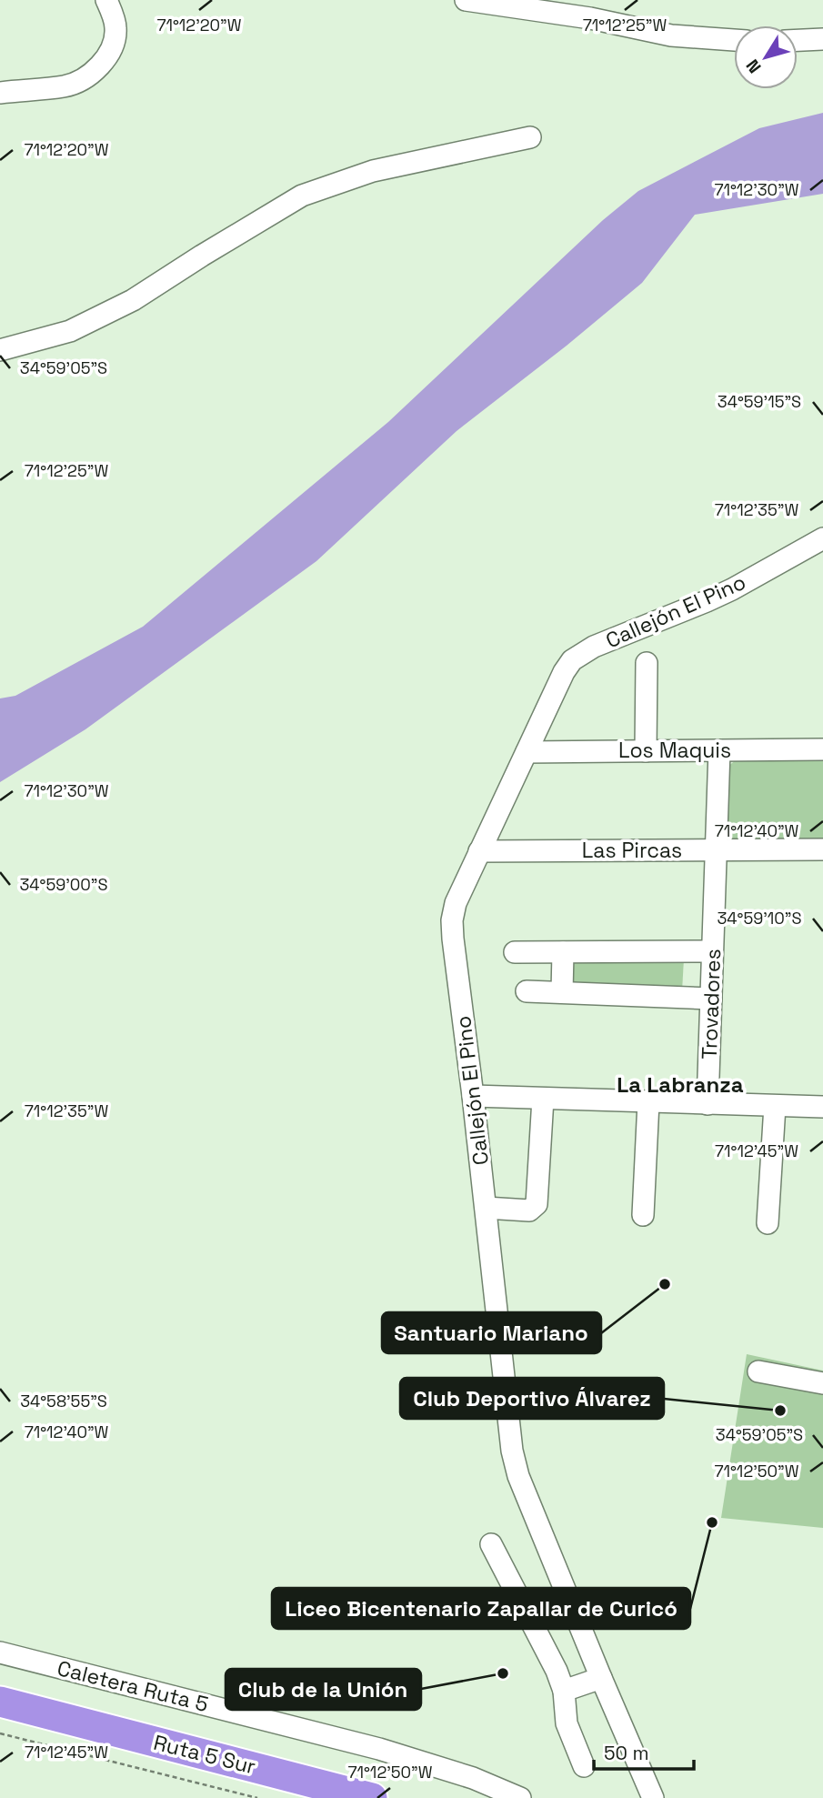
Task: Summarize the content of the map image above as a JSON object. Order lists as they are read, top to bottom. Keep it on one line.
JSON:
{"streets":{"highway":["Ruta 5 Sur"],"street":["Callejón El Pino","Los Maquis","Las Pircas","Trovadores","Caletera Ruta 5"]},"crossings":[["Callejón El Pino","Los Maquis"],["Callejón El Pino","Las Pircas"],["Los Maquis","Trovadores"],["Las Pircas","Trovadores"]],"districts":["La Labranza"],"places":["Santuario Mariano","Club Deportivo Álvarez","Liceo Bicentenario Zapallar de Curicó","Club de la Unión"],"scale_bar":"50 m","north":"bottom left","coordinates":["71°12'20\"W","71°12'25\"W","71°12'30\"W","34°59'05\"S","34°59'15\"S","71°12'35\"W","71°12'40\"W","34°59'00\"S","34°59'10\"S","71°12'45\"W","34°58'55\"S","71°12'50\"W"]}
